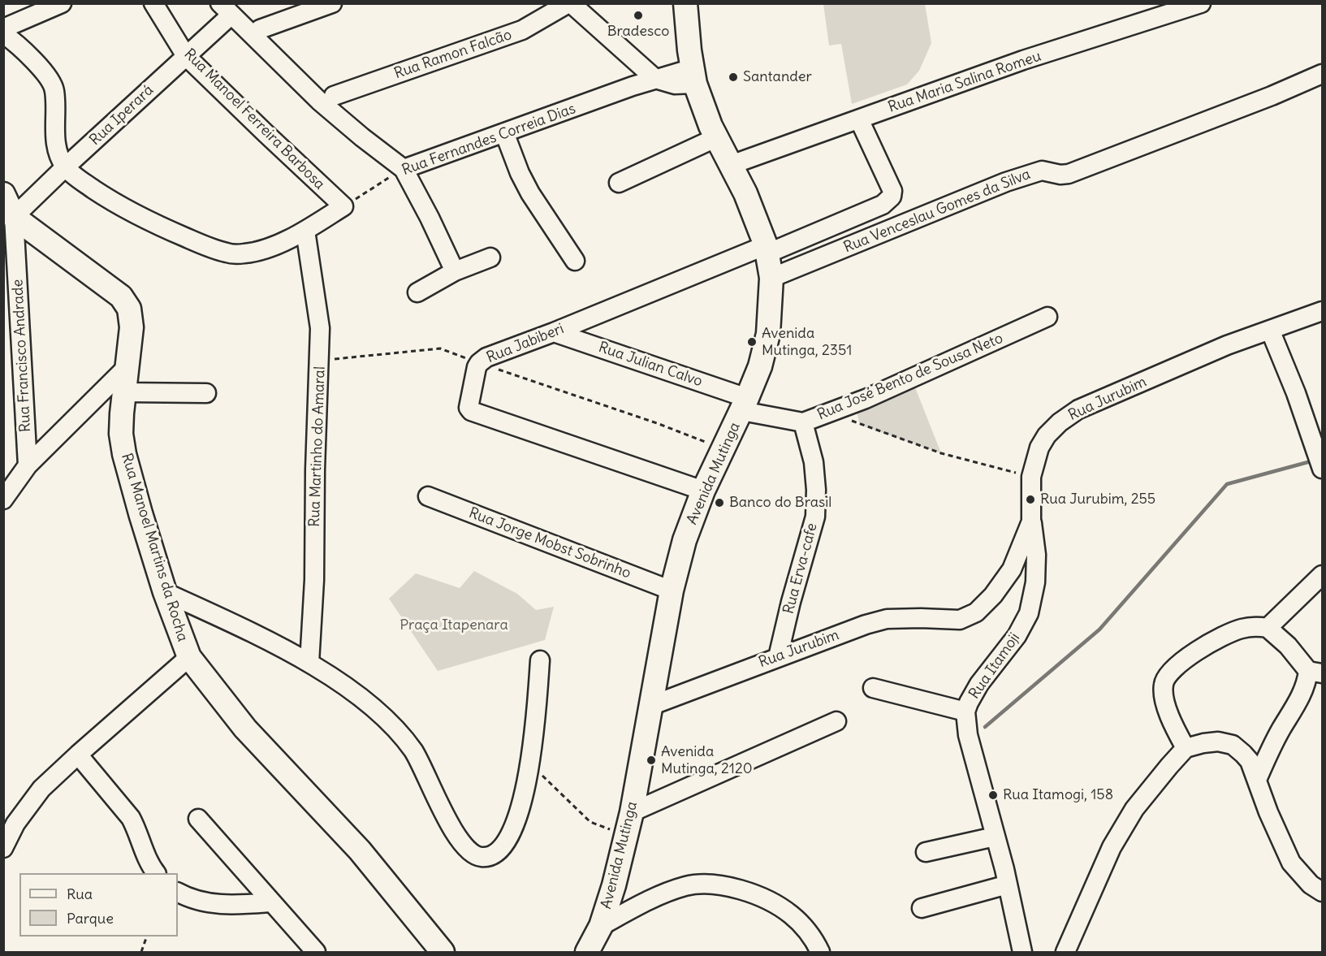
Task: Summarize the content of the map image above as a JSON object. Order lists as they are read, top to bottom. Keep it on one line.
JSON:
{"streets":{"main road":["Avenida Mutinga","Rua Manoel Martins da Rocha"],"street":["Rua Ramon Falcão","Rua Maria Salina Romeu","Rua Iperará","Rua Manoel Ferreira Barbosa","Rua Fernandes Correia Dias","Rua Venceslau Gomes da Silva","Rua Jabiberi","Rua Francisco Andrade","Rua Julian Calvo","Rua José Bento de Sousa Neto","Rua Jurubim","Rua Martinho do Amaral","Rua Jorge Mobst Sobrinho","Rua Erva-cafe","Rua Itamoji"]},"crossings":[["Rua Maria Salina Romeu","Rua Jabiberi"],["Rua Maria Salina Romeu","Avenida Mutinga"],["Rua Iperará","Rua Manoel Ferreira Barbosa"],["Rua Iperará","Rua Francisco Andrade"],["Rua Iperará","Rua Manoel Martins da Rocha"],["Rua Manoel Ferreira Barbosa","Rua Fernandes Correia Dias"],["Rua Venceslau Gomes da Silva","Avenida Mutinga"],["Rua Jabiberi","Rua Julian Calvo"],["Rua Jabiberi","Avenida Mutinga"],["Rua Francisco Andrade","Rua Manoel Martins da Rocha"],["Rua Julian Calvo","Rua José Bento de Sousa Neto"],["Rua Julian Calvo","Avenida Mutinga"],["Rua José Bento de Sousa Neto","Avenida Mutinga"],["Rua José Bento de Sousa Neto","Rua Erva-cafe"],["Rua Jurubim","Avenida Mutinga"],["Rua Jurubim","Rua Erva-cafe"],["Rua Jurubim","Rua Itamoji"],["Avenida Mutinga","Rua Jorge Mobst Sobrinho"]],"parks":["Praça Itapenara"],"places":["Bradesco","Santander","Avenida Mutinga, 2351","Rua Jurubim, 255","Banco do Brasil","Avenida Mutinga, 2120","Rua Itamogi, 158"],"legend":["Rua","Parque"]}
